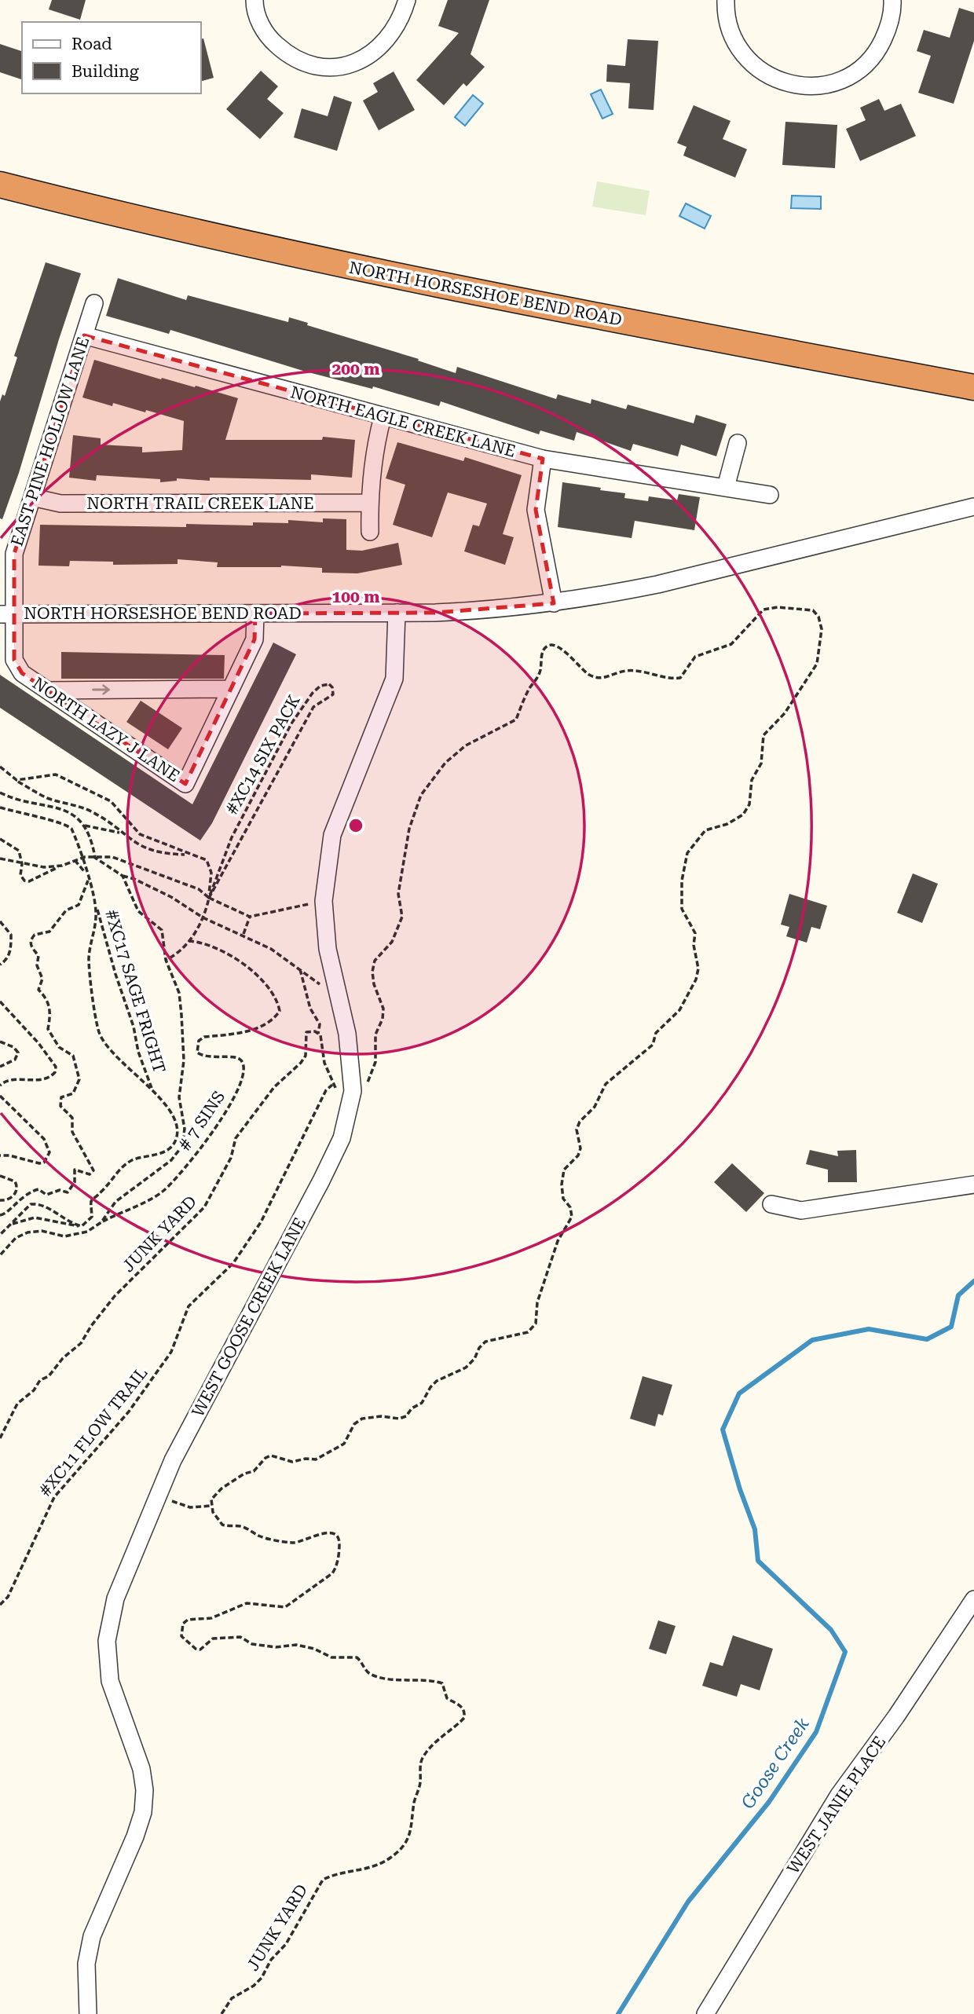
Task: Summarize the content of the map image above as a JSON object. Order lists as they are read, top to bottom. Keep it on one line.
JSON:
{"streets":{"highway":["NORTH HORSESHOE BEND ROAD"],"street":["NORTH EAGLE CREEK LANE","EAST PINE HOLLOW LANE","NORTH TRAIL CREEK LANE","NORTH LAZY J LANE","WEST GOOSE CREEK LANE","WEST JANIE PLACE"],"path":["#XC14 SIX PACK","#XC17 SAGE FRIGHT","# 7 SINS","JUNK YARD","#XC11 FLOW TRAIL"]},"crossings":[["NORTH HORSESHOE BEND ROAD","EAST PINE HOLLOW LANE"],["NORTH HORSESHOE BEND ROAD","NORTH LAZY J LANE"],["NORTH HORSESHOE BEND ROAD","WEST GOOSE CREEK LANE"],["NORTH EAGLE CREEK LANE","EAST PINE HOLLOW LANE"],["EAST PINE HOLLOW LANE","NORTH TRAIL CREEK LANE"],["EAST PINE HOLLOW LANE","NORTH LAZY J LANE"],["JUNK YARD","#XC11 FLOW TRAIL"]],"water":["Goose Creek"],"legend":["Road","Building"],"rings":["200 m","100 m"]}
